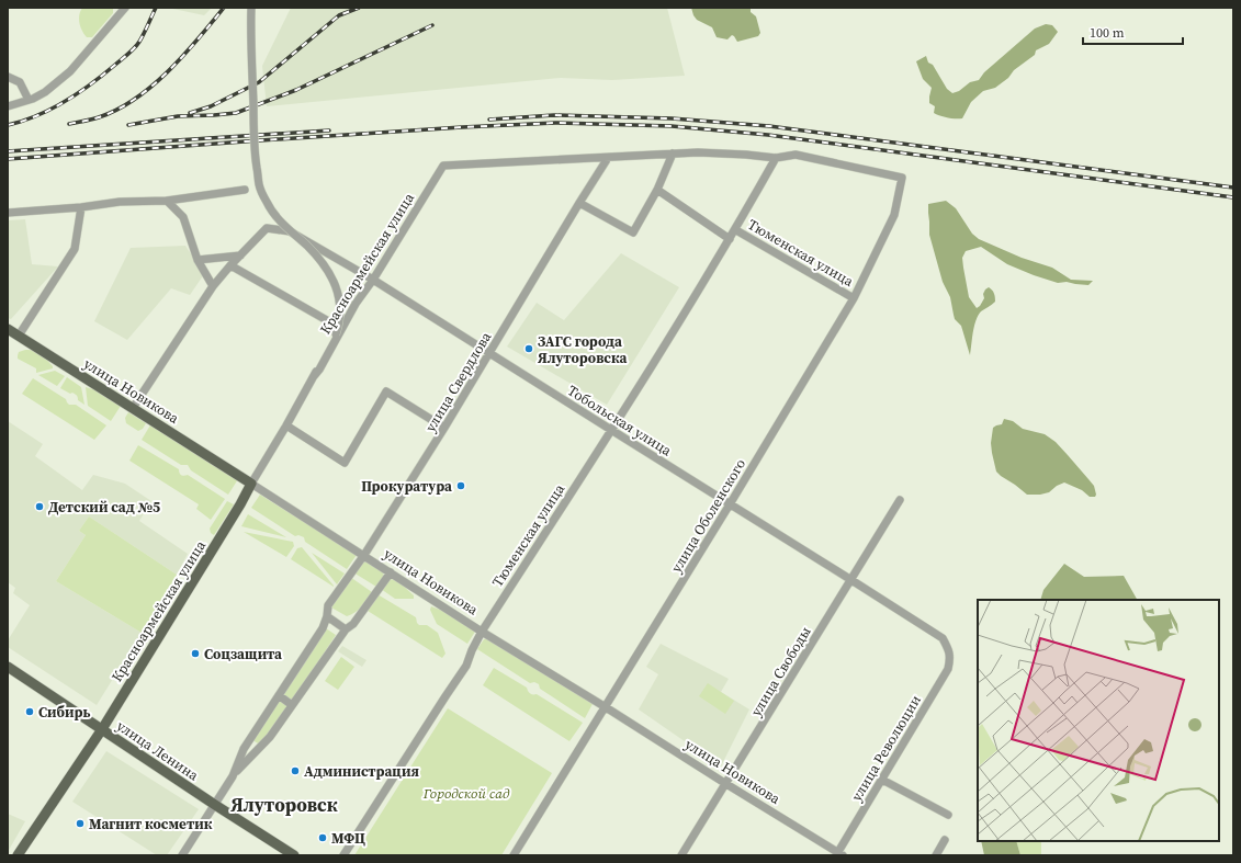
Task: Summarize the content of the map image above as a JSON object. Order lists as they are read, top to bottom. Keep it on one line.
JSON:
{"streets":{"main road":["Красноармейская улица","улица Новикова","улица Ленина"],"street":["Тюменская улица","улица Свердлова","Тобольская улица","улица Оболенского","улица Свободы","улица Революции"]},"crossings":[["Тюменская улица","улица Новикова"],["Тюменская улица","Тобольская улица"],["Тюменская улица","улица Оболенского"],["Красноармейская улица","улица Свердлова"],["Красноармейская улица","улица Новикова"],["Красноармейская улица","Тобольская улица"],["Красноармейская улица","улица Ленина"],["улица Свердлова","улица Новикова"],["улица Свердлова","Тобольская улица"],["улица Свердлова","улица Ленина"],["улица Новикова","улица Оболенского"],["улица Новикова","улица Свободы"],["улица Новикова","улица Революции"],["Тобольская улица","улица Оболенского"],["Тобольская улица","улица Свободы"],["Тобольская улица","улица Революции"]],"districts":["Ялуторовск"],"parks":["Городской сад"],"places":["ЗАГС города Ялуторовска","Прокуратура","Детский сад №5","Соцзащита","Сибирь","Администрация","Магнит косметик","МФЦ"],"scale_bar":"100 m"}
